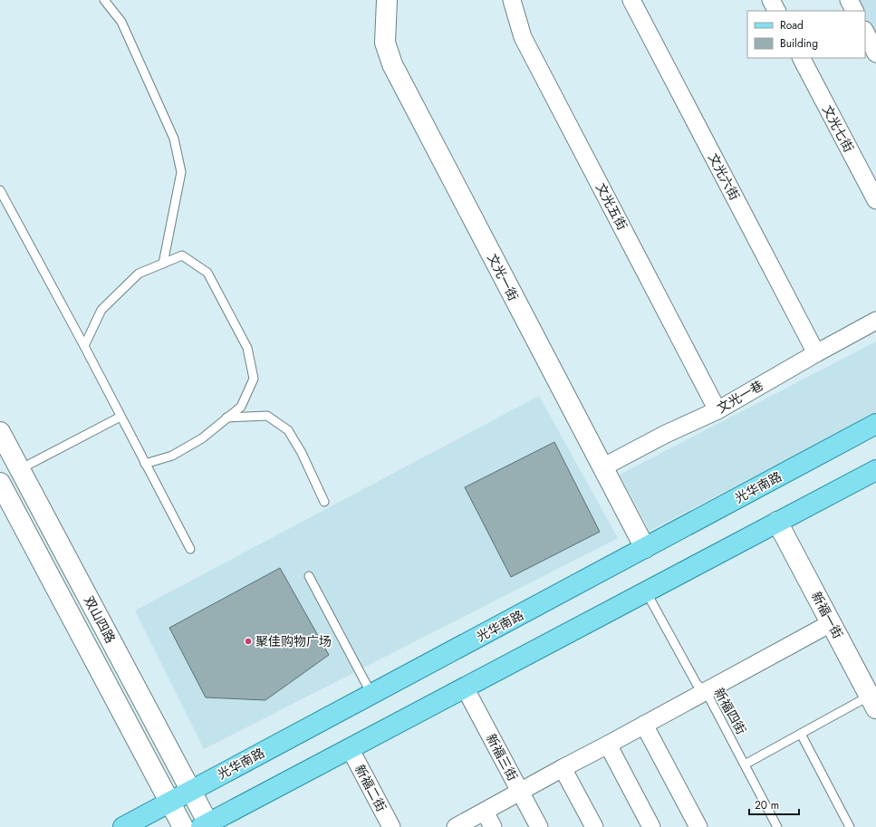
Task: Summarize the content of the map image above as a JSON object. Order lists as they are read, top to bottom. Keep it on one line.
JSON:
{"streets":{"main road":["光华南路"],"street":["文光七街","文光六街","文光五街","文光一街","文光一巷","新福一街","双山四路","新福三街","新福二街"],"lane":["新福四街"]},"crossings":[["文光六街","文光一巷"],["文光五街","文光一巷"],["文光一街","文光一巷"],["文光一街","光华南路"],["光华南路","新福一街"],["光华南路","双山四路"],["光华南路","新福四街"],["光华南路","新福三街"],["光华南路","新福二街"]],"places":["聚佳购物广场"],"legend":["Road","Building"],"scale_bar":"20 m"}
